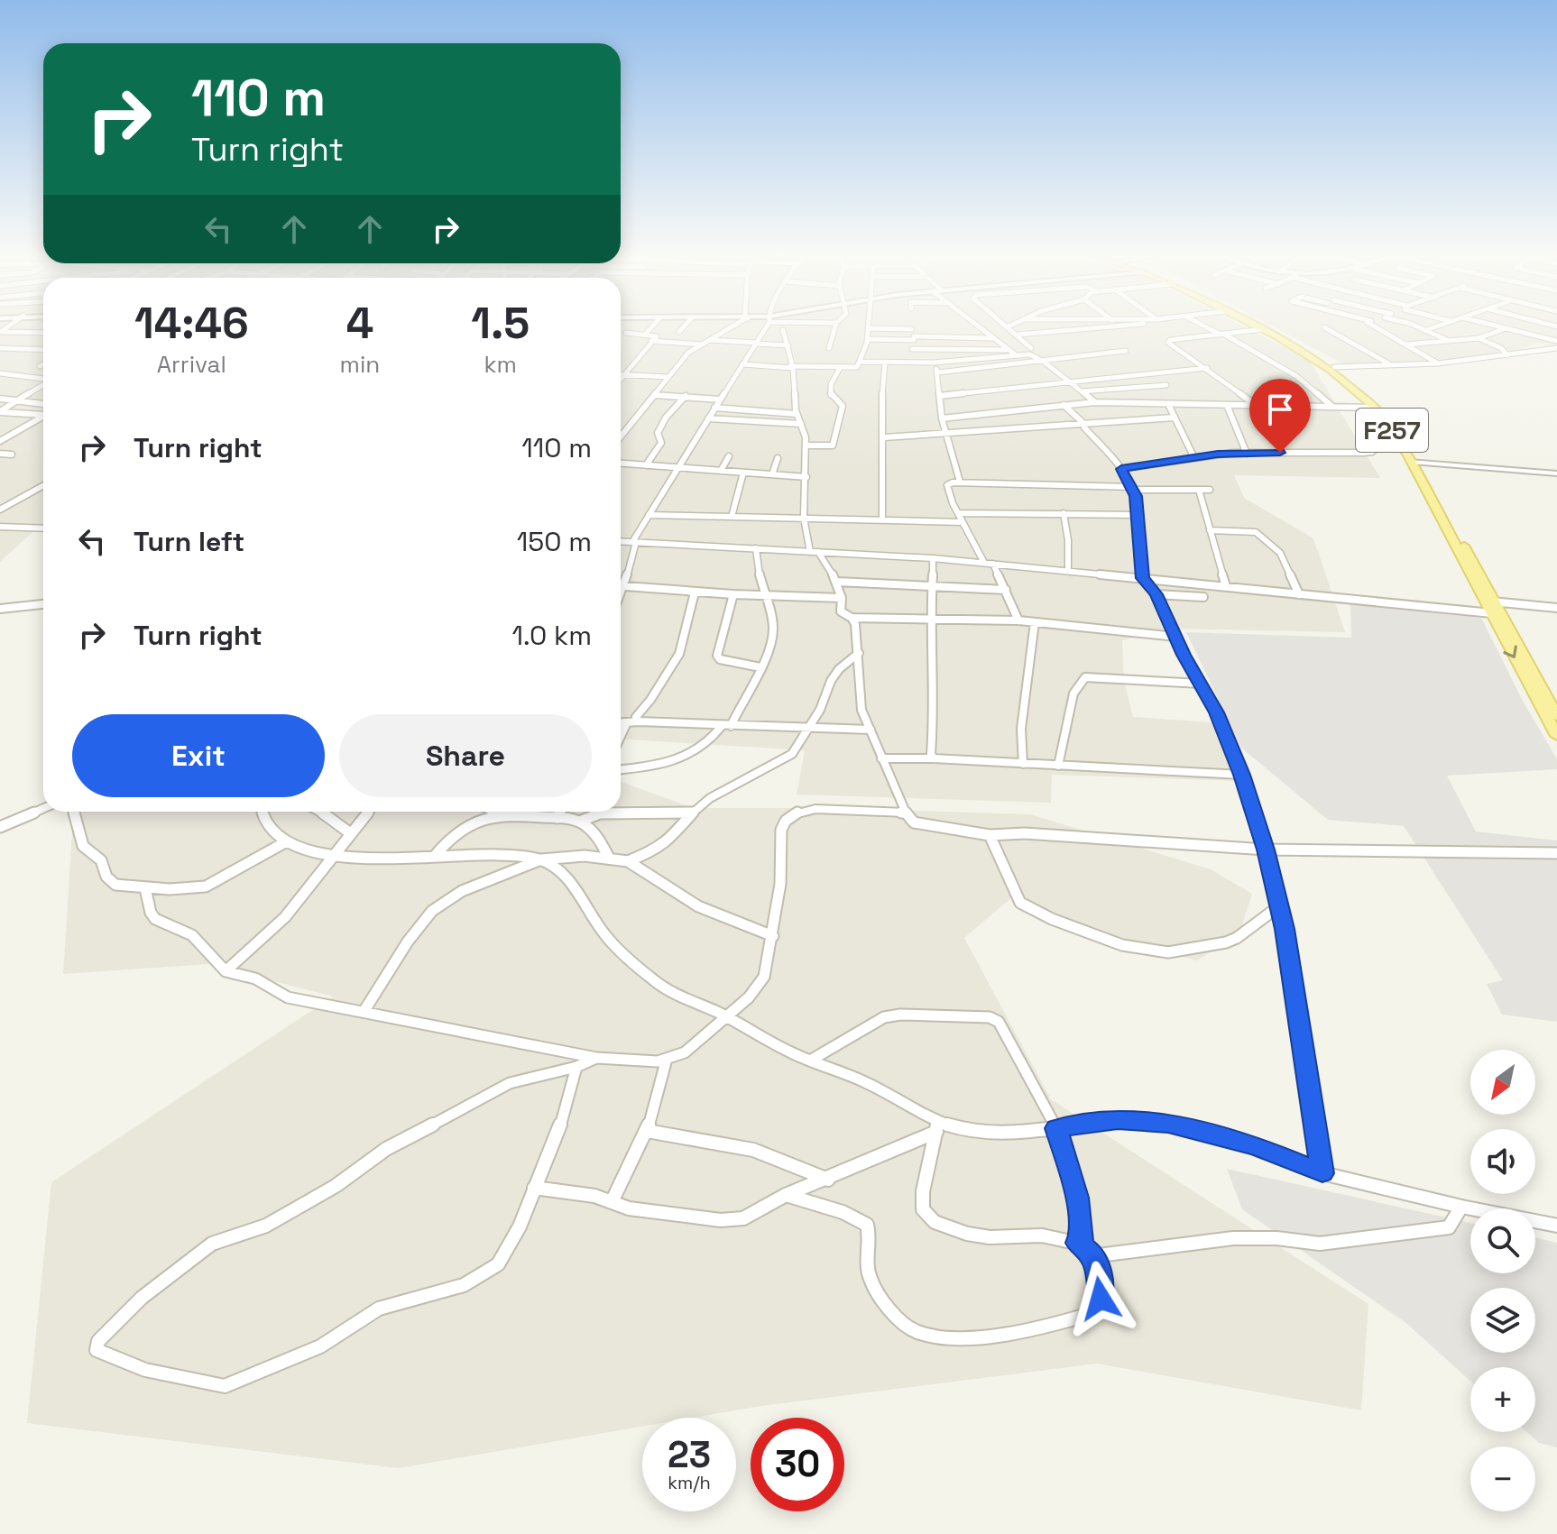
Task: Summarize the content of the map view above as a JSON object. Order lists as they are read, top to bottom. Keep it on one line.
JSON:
{"streets":{"main road":["F257"]},"north":"bottom left","page":{"turn":["110 m","Turn right"],"eta":["14:46","Arrival","4","min","1.5","km"],"list":[{"name":"Turn right","value":"110 m"},{"name":"Turn left","value":"150 m"},{"name":"Turn right","value":"1.0 km"}],"buttons":["Exit","Share"],"map_buttons":["+","−"],"speed":"23 km/h","limit":"30"}}
